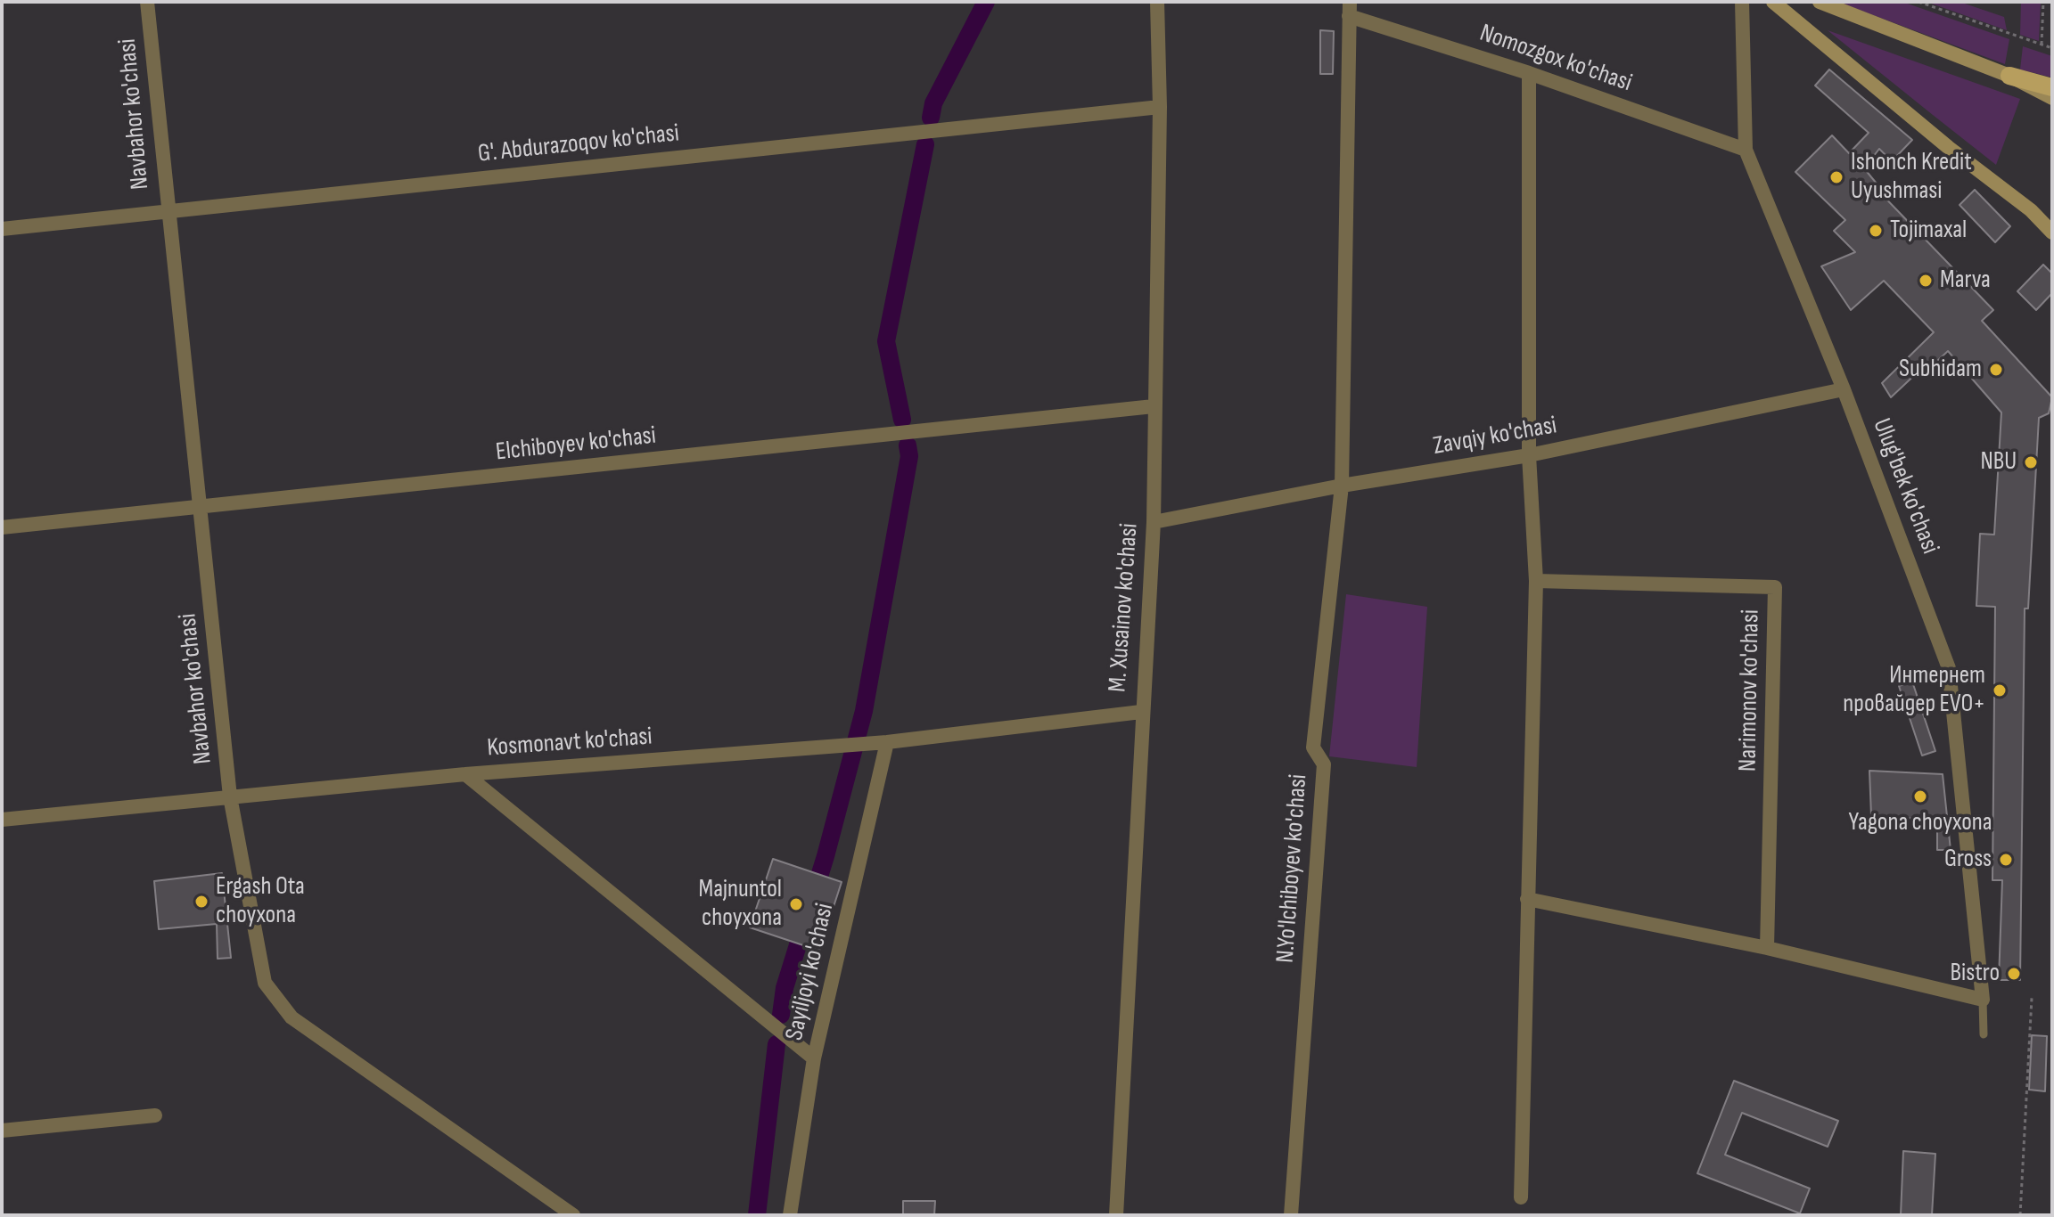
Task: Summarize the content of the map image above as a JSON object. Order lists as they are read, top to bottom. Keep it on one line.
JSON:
{"streets":{"street":["Nomozgox ko'chasi","Navbahor ko'chasi","G'. Abdurazoqov ko'chasi","Zavqiy ko'chasi","Elchiboyev ko'chasi","Ulug'bek ko'chasi","M. Xusainov ko'chasi","Narimonov ko'chasi","Kosmonavt ko'chasi","N.Yo'lchiboyev ko'chasi","Sayiljoyi ko'chasi"]},"crossings":[["Nomozgox ko'chasi","Ulug'bek ko'chasi"],["Navbahor ko'chasi","G'. Abdurazoqov ko'chasi"],["Navbahor ko'chasi","Elchiboyev ko'chasi"],["Navbahor ko'chasi","Kosmonavt ko'chasi"],["G'. Abdurazoqov ko'chasi","M. Xusainov ko'chasi"],["Zavqiy ko'chasi","Ulug'bek ko'chasi"],["Zavqiy ko'chasi","M. Xusainov ko'chasi"],["Zavqiy ko'chasi","N.Yo'lchiboyev ko'chasi"],["Elchiboyev ko'chasi","M. Xusainov ko'chasi"],["M. Xusainov ko'chasi","Kosmonavt ko'chasi"],["Kosmonavt ko'chasi","Sayiljoyi ko'chasi"]],"places":["Ishonch Kredit Uyushmasi","Tojimaxal","Marva","Subhidam","NBU","Интернет провайдер EVO+","Yagona choyxona","Gross","Ergash Ota choyxona","Majnuntol choyxona","Bistro"]}
